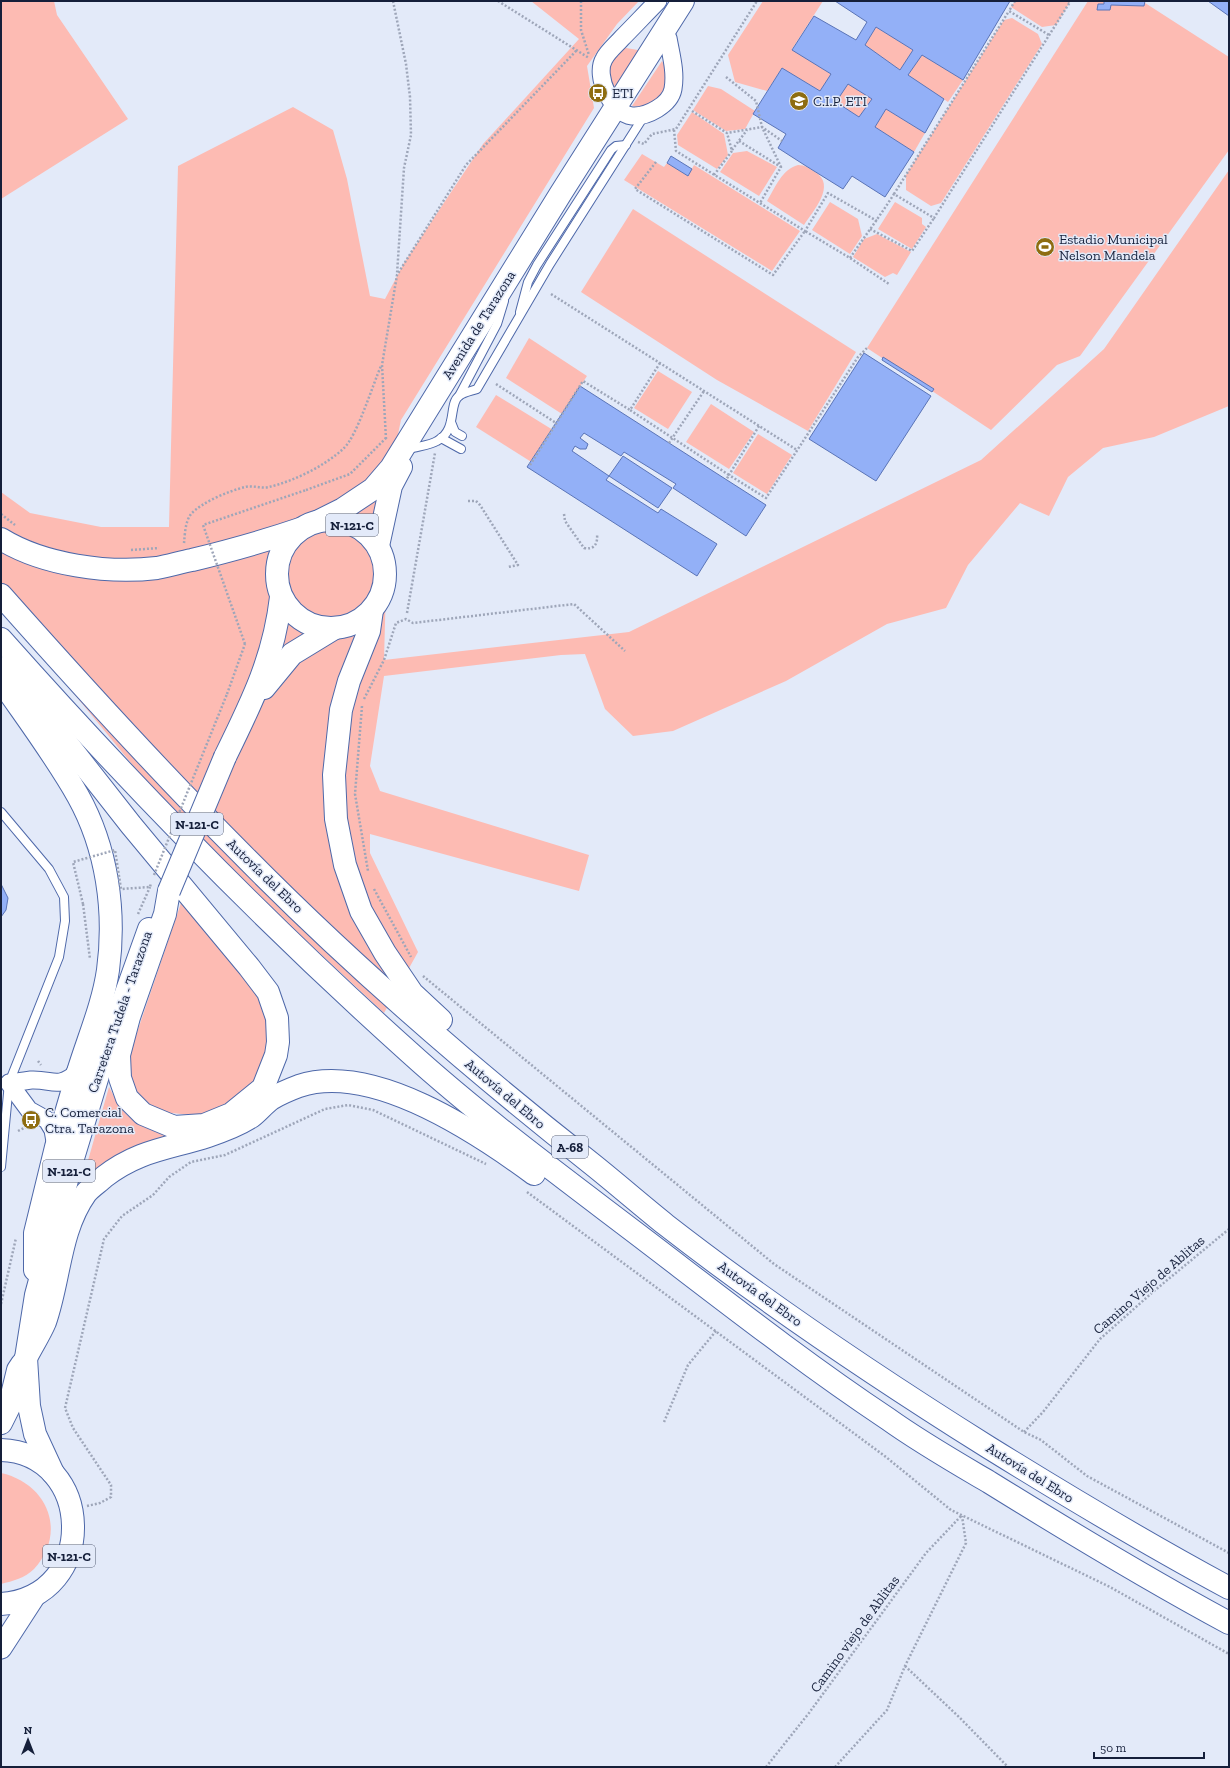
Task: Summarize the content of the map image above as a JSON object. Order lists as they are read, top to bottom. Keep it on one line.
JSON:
{"streets":{"main road":["Avenida de Tarazona","N-121-C","Autovía del Ebro","Carretera Tudela - Tarazona","A-68"],"path":["Camino Viejo de Ablitas","Camino viejo de Ablitas"]},"crossings":[["Avenida de Tarazona","N-121-C"],["Avenida de Tarazona","Carretera Tudela - Tarazona"],["N-121-C","Carretera Tudela - Tarazona"]],"places":{"bus stop":["ETI","C. Comercial Ctra. Tarazona"],"school or university":["C.I.P. ETI"],"sports":["Estadio Municipal Nelson Mandela"]},"scale_bar":"50 m","north":"top"}
